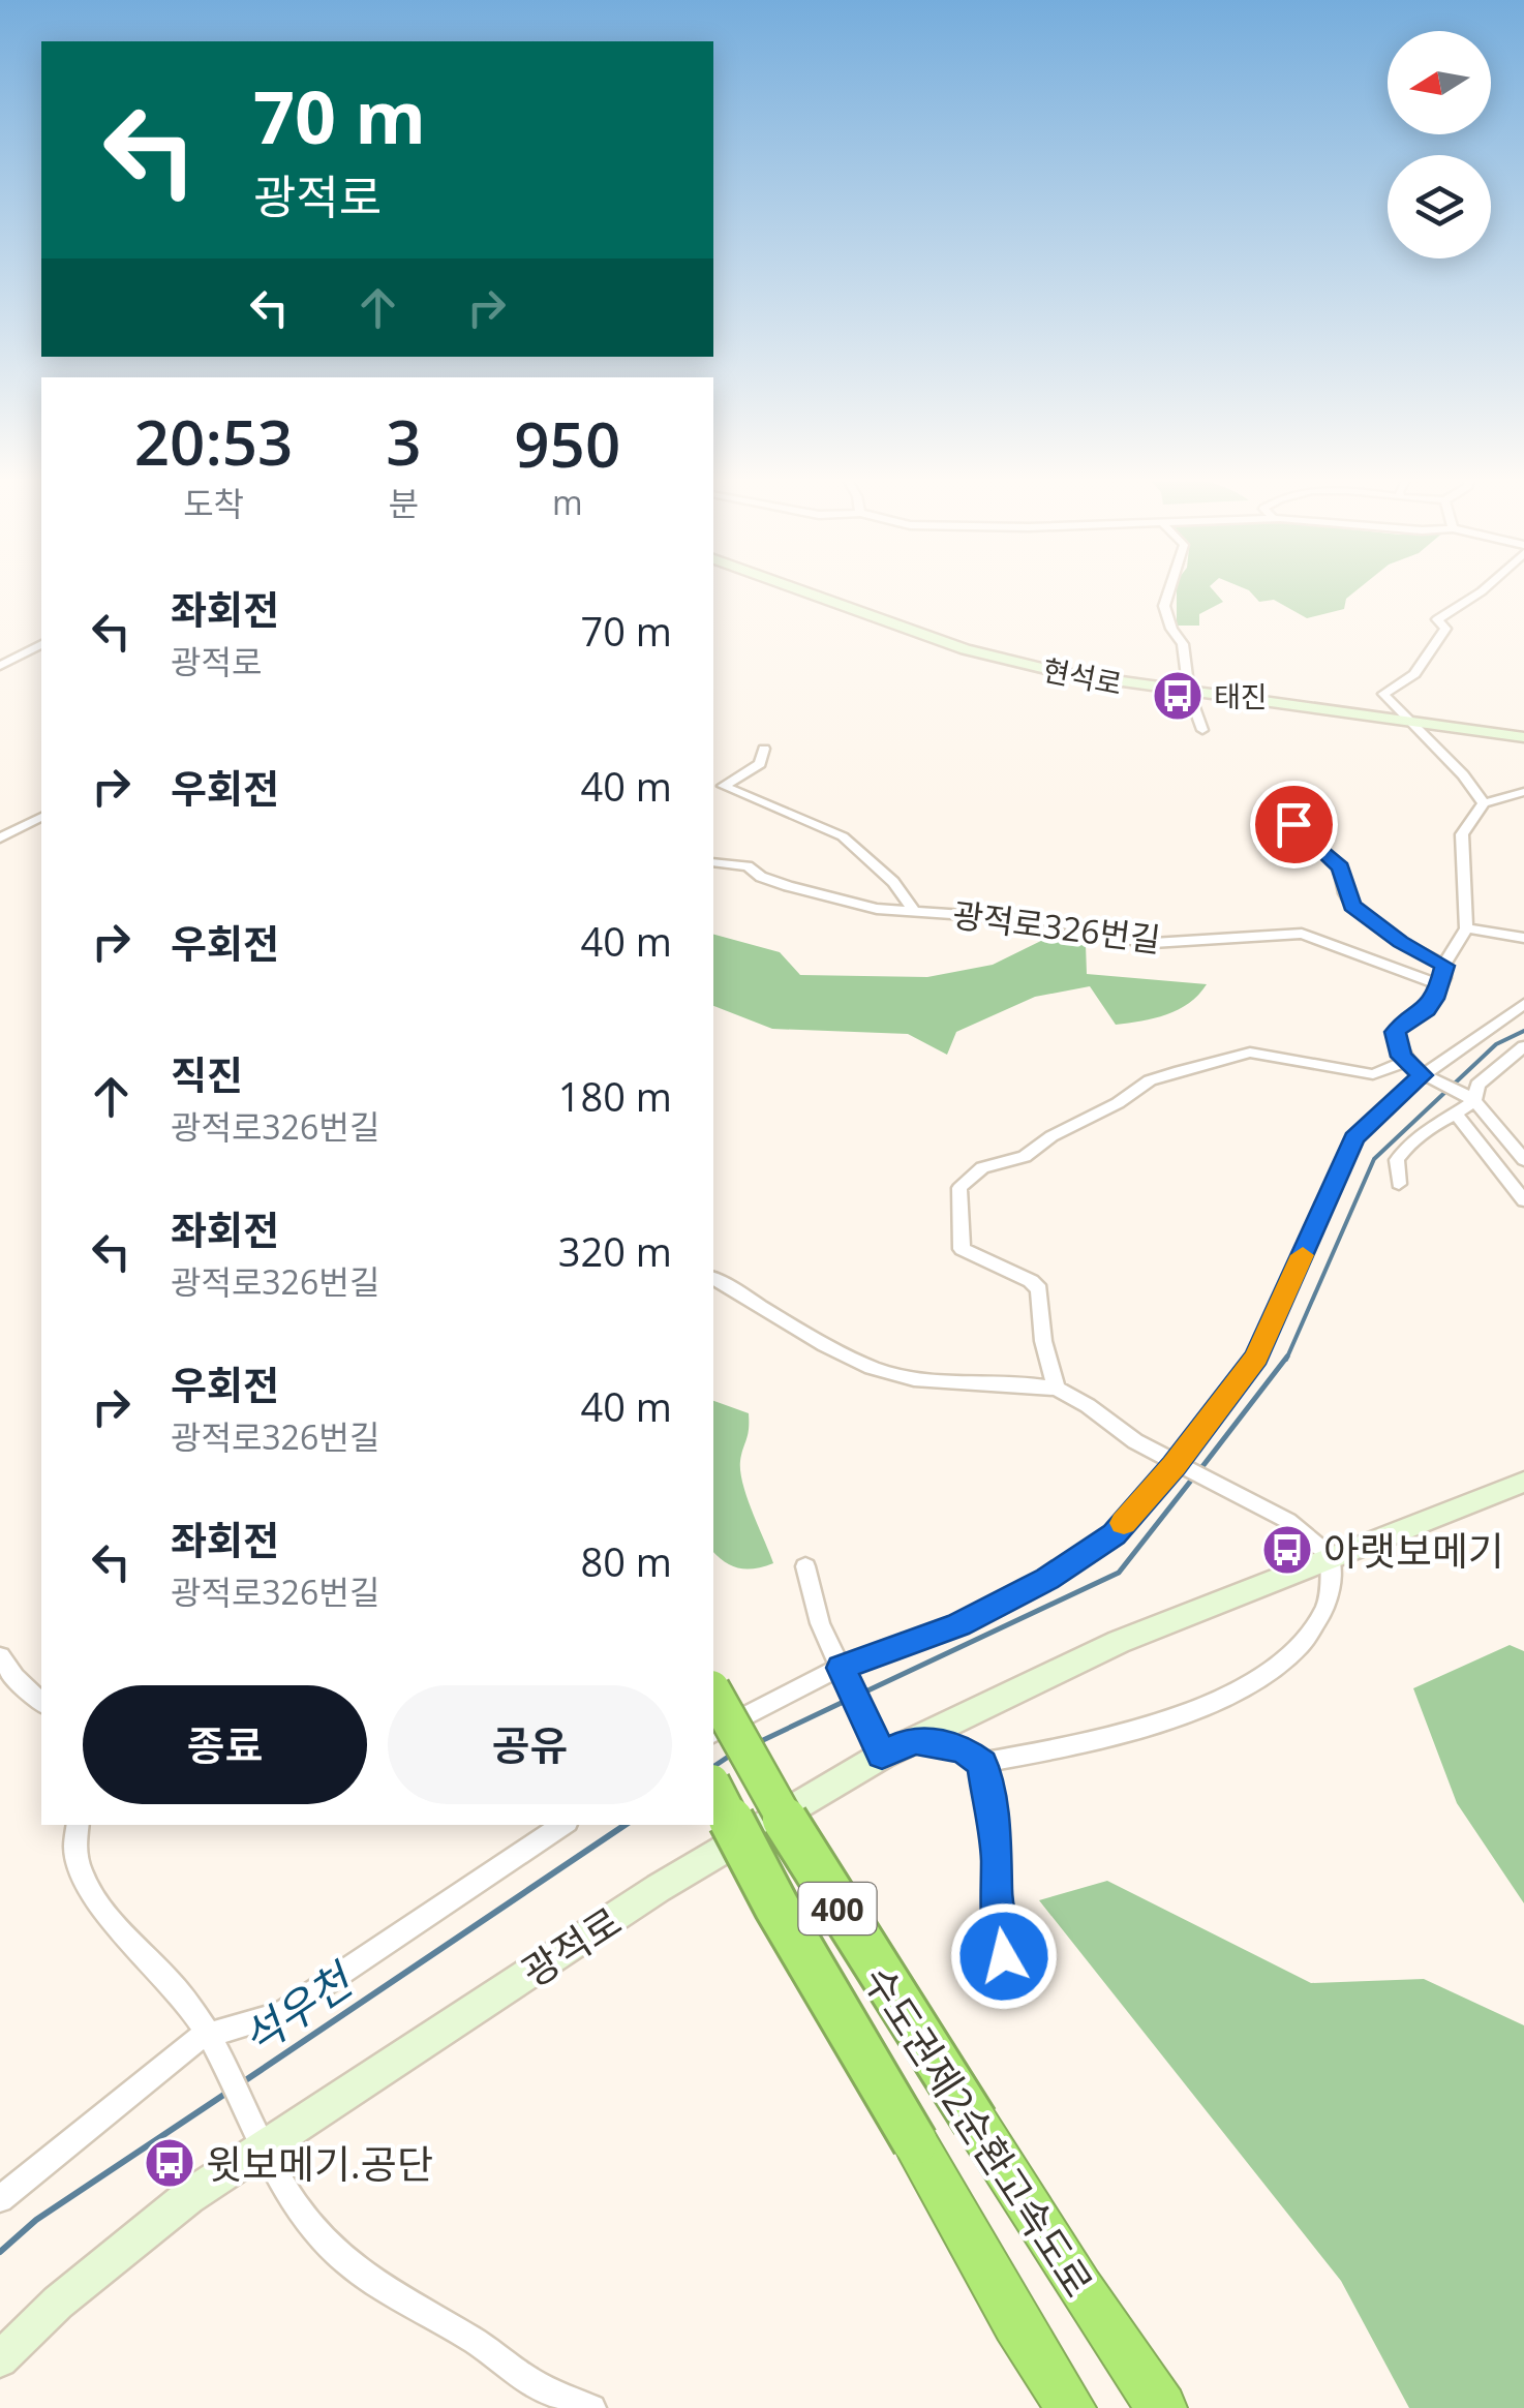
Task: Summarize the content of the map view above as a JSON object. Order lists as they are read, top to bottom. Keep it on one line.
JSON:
{"streets":{"highway":["400","수도권제2순환고속도로"],"street":["현석로","광적로326번길","광적로"]},"water":["석우천"],"places":{"bus stop":["태진","아랫보메기","윗보메기.공단"]},"north":"left","page":{"turn":["70 m","광적로"],"eta":["20:53","도착","3","분","950","m"],"list":[{"name":"좌회전","note":"광적로","value":"70 m"},{"name":"우회전","value":"40 m"},{"name":"우회전","value":"40 m"},{"name":"직진","note":"광적로326번길","value":"180 m"},{"name":"좌회전","note":"광적로326번길","value":"320 m"},{"name":"우회전","note":"광적로326번길","value":"40 m"},{"name":"좌회전","note":"광적로326번길","value":"80 m"}],"buttons":["종료","공유"]}}
